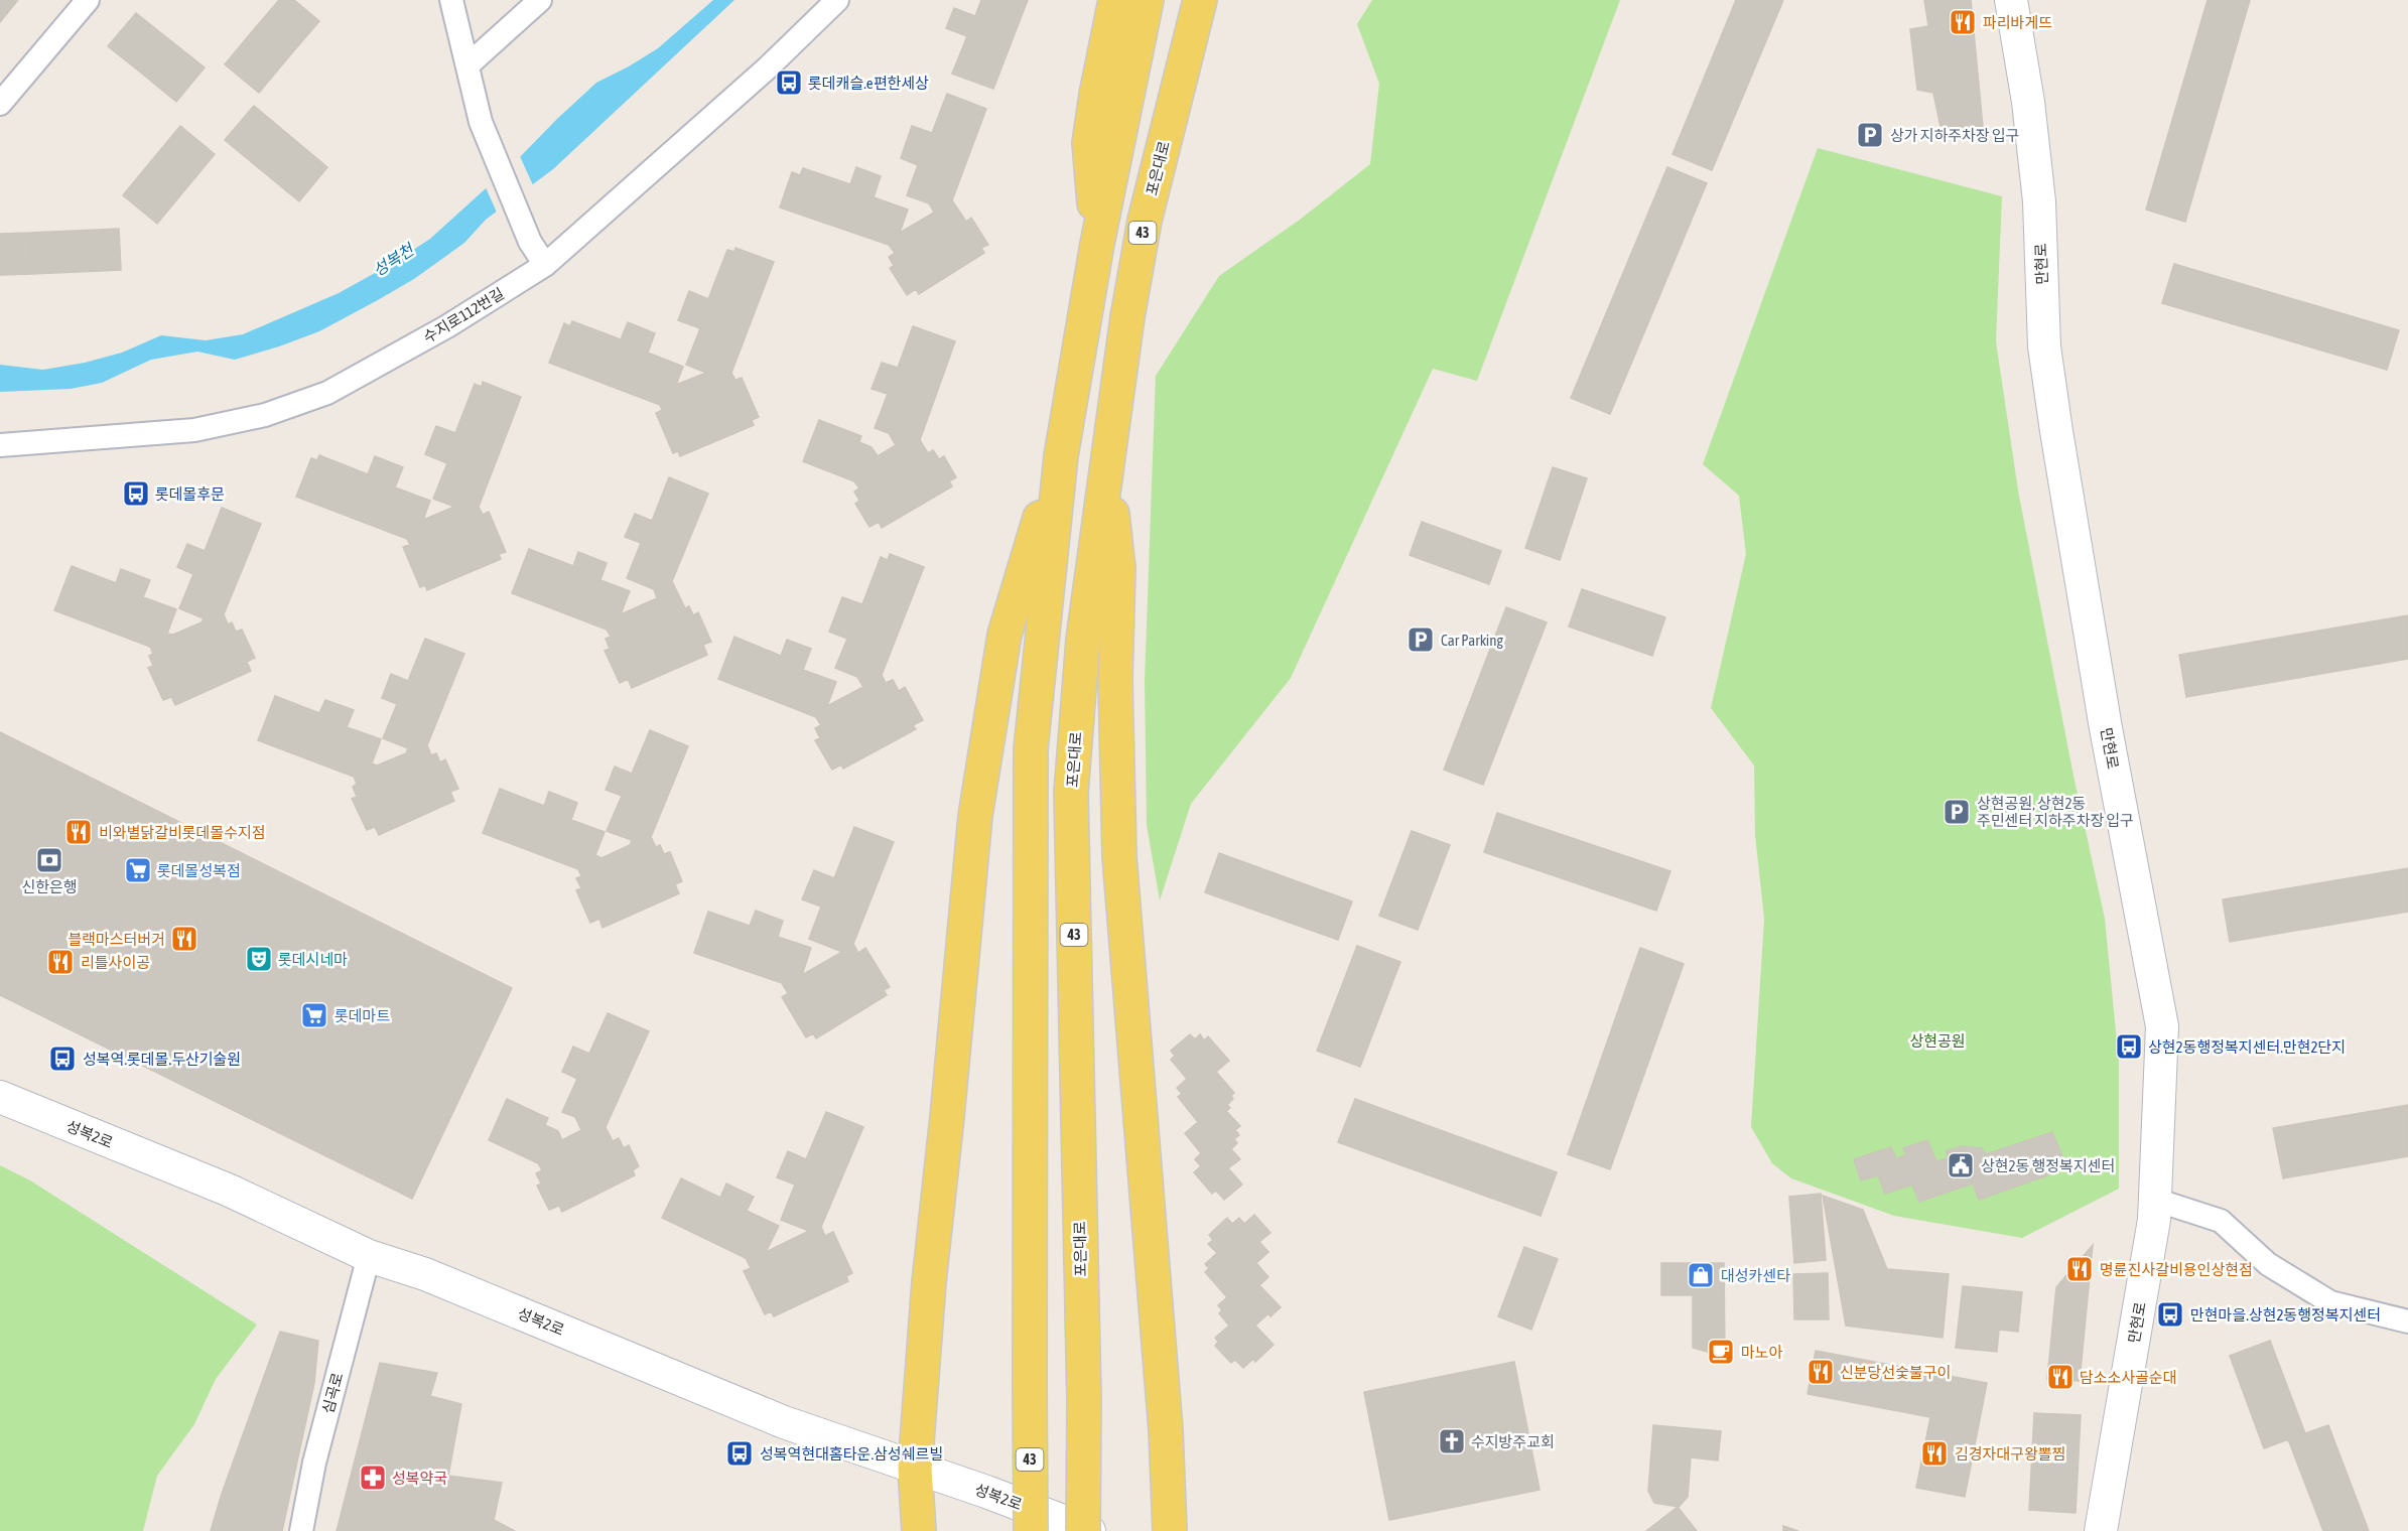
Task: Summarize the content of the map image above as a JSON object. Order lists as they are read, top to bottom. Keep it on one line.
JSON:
{"streets":{"main road":["포은대로","43"],"street":["만현로","수지로112번길","성복2로","심곡로"]},"crossings":[["성복2로","심곡로"]],"water":["성복천"],"parks":["상현공원"],"places":{"restaurant":["파리바게뜨","비와별닭갈비롯데몰수지점","블랙마스터버거","리틀사이공","명륜진사갈비용인상현점","신분당선숯불구이","담소소사골순대","김경자대구왕뽈찜"],"bus stop":["롯데캐슬.e편한세상","롯데몰후문","상현2동행정복지센터.만현2단지","성복역.롯데몰.두산기술원","만현마을.상현2동행정복지센터","성복역현대홈타운.삼성쉐르빌"],"parking":["상가 지하주차장 입구","Car Parking","상현공원, 상현2동 주민센터 지하주차장 입구"],"bank":["신한은행"],"supermarket":["롯데몰성복점","롯데마트"],"theatre":["롯데시네마"],"public building":["상현2동 행정복지센터"],"shop":["대성카센타"],"cafe":["마노아"],"church":["수지방주교회"],"pharmacy":["성복약국"]}}
